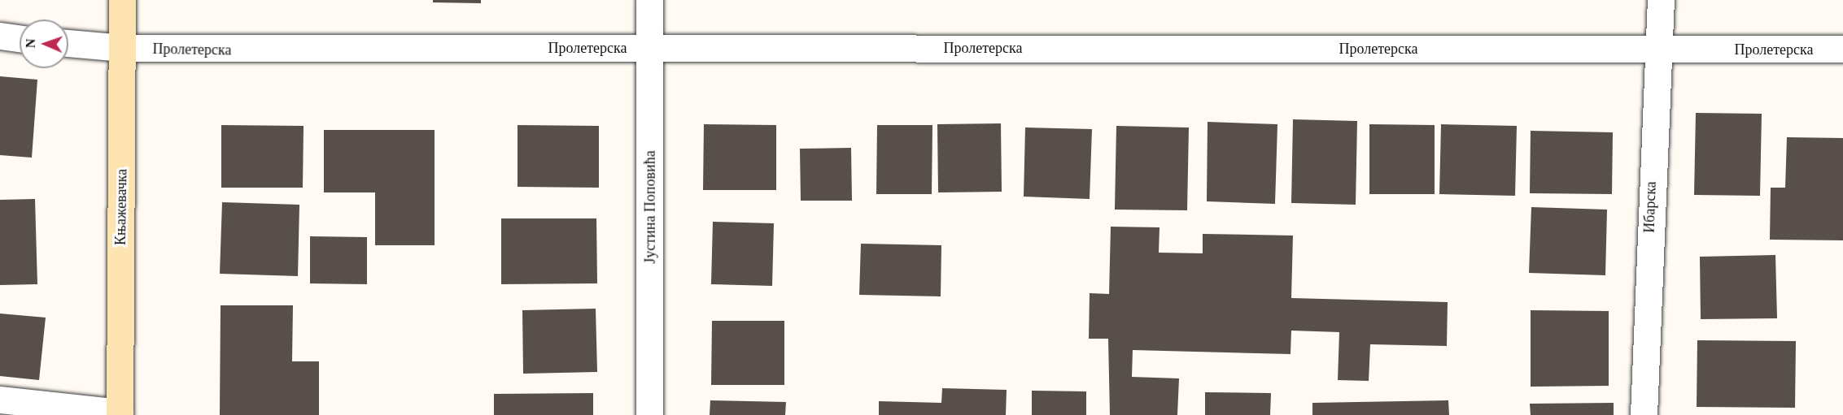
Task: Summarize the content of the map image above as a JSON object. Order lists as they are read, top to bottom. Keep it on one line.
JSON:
{"streets":{"main road":["Књажевачка"],"street":["Пролетерска","Јустина Поповића","Ибарска"]},"crossings":[["Пролетерска","Књажевачка"],["Пролетерска","Јустина Поповића"],["Пролетерска","Ибарска"]],"north":"left"}
